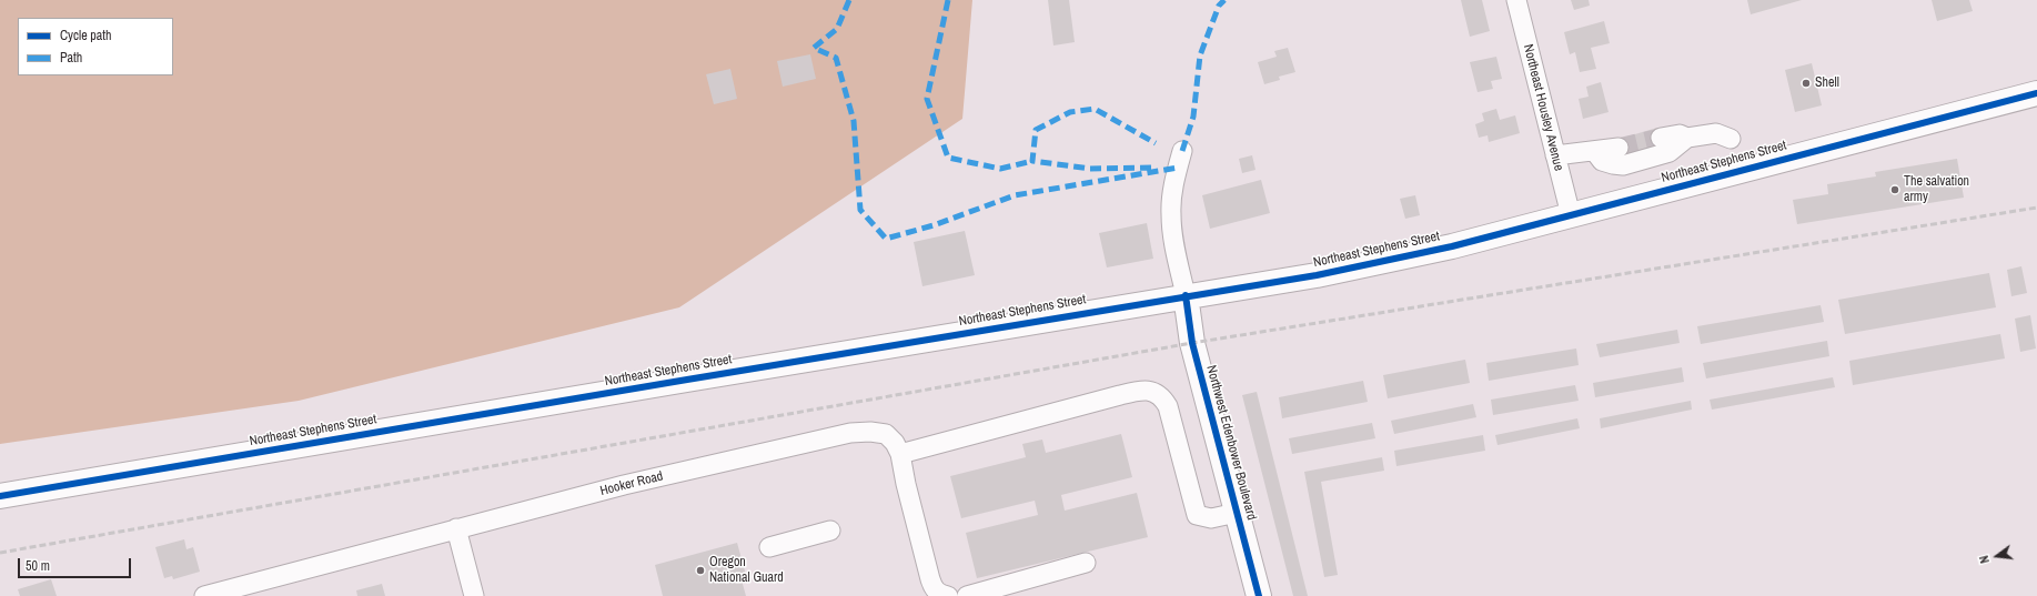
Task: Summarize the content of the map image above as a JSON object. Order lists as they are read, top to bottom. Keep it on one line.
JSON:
{"streets":{"main road":["Northeast Stephens Street","Northwest Edenbower Boulevard"],"street":["Northeast Housley Avenue","Hooker Road"]},"crossings":[["Northeast Housley Avenue","Northeast Stephens Street"],["Northeast Stephens Street","Northwest Edenbower Boulevard"]],"places":["Shell","The salvation army","Oregon National Guard"],"legend":["Cycle path","Path"],"scale_bar":"50 m","north":"left"}
